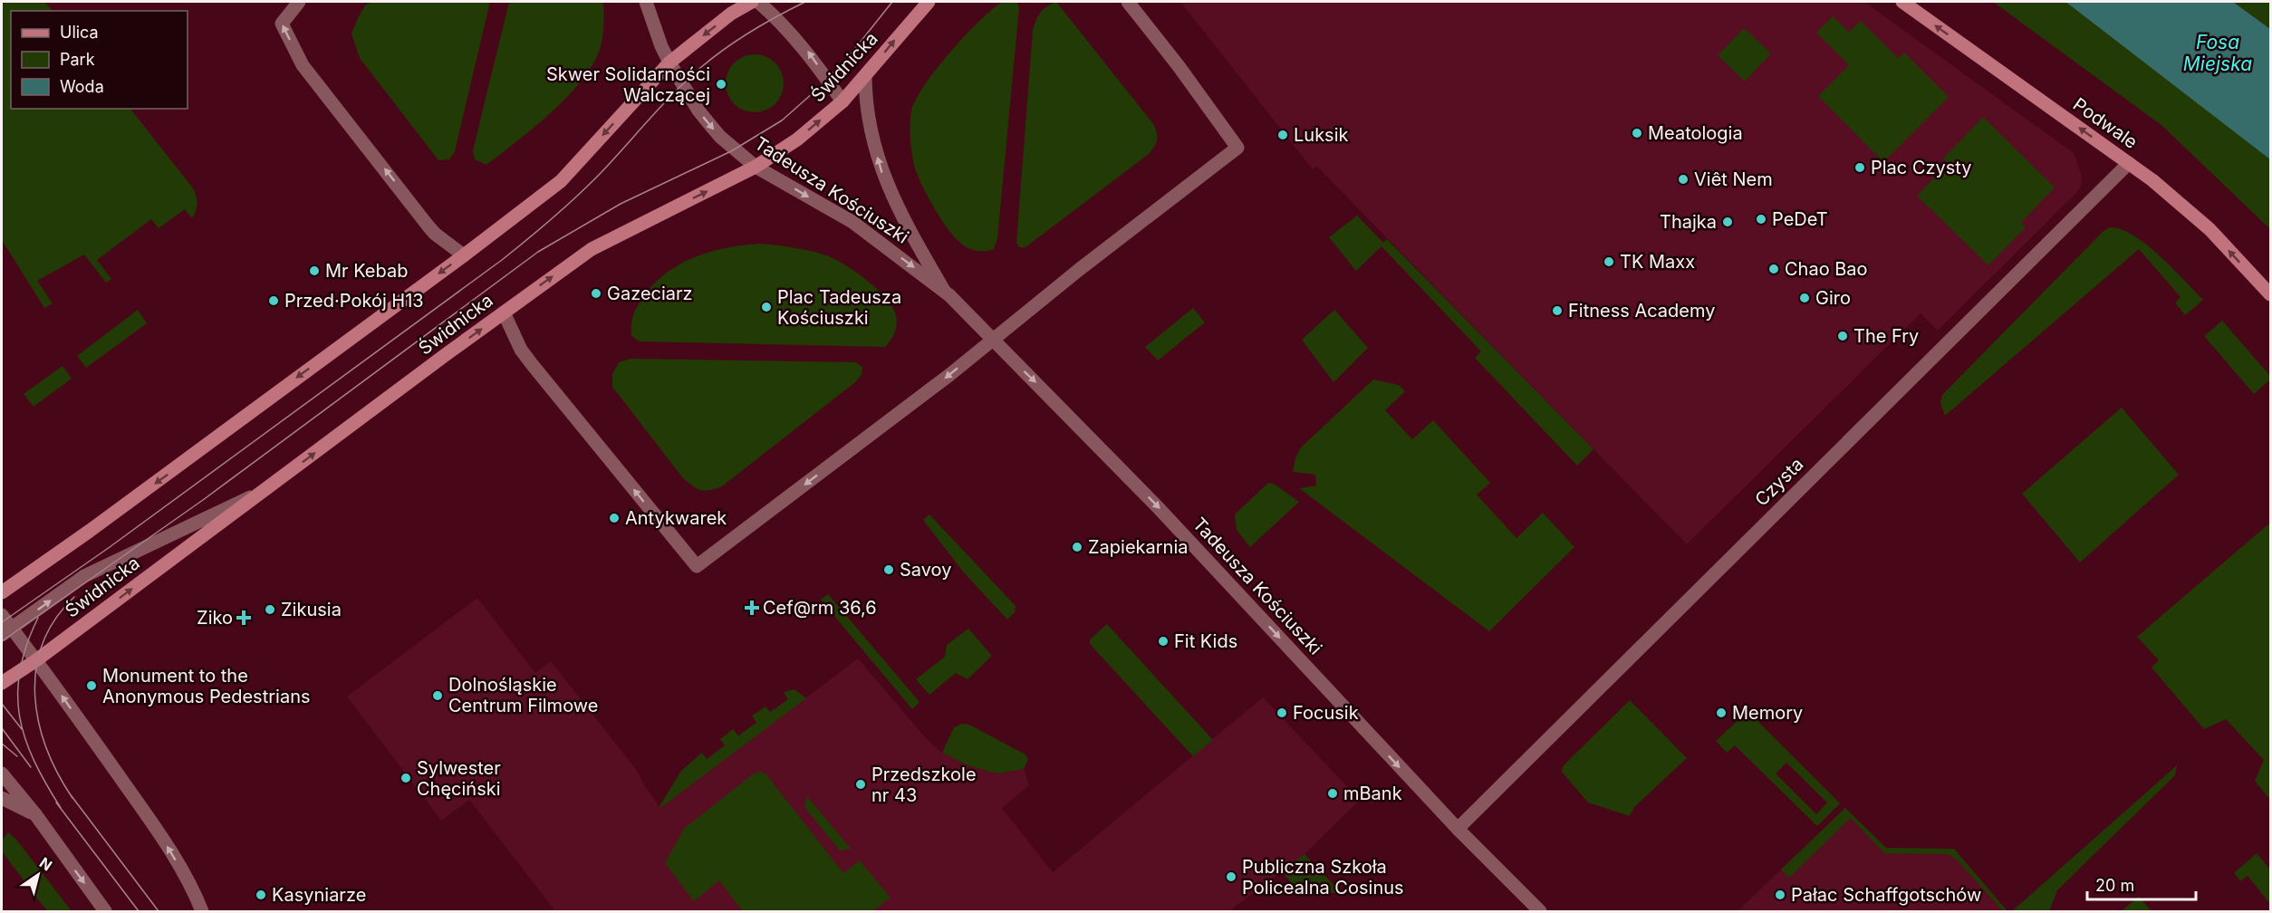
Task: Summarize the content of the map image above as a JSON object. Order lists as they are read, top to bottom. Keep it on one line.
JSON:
{"streets":{"main road":["Świdnicka","Podwale"],"street":["Tadeusza Kościuszki","Czysta"]},"crossings":[["Świdnicka","Tadeusza Kościuszki"],["Podwale","Czysta"],["Tadeusza Kościuszki","Czysta"]],"one_way":["Podwale"],"water":["Fosa Miejska"],"places":{"other":["Skwer Solidarności Walczącej","Meatologia","Luksik","Plac Czysty","Viêt Nem","PeDeT","Thajka","TK Maxx","Chao Bao","Mr Kebab","Gazeciarz","Giro","Przed·Pokój H13","Plac Tadeusza Kościuszki","Fitness Academy","The Fry","Antykwarek","Zapiekarnia","Savoy","Zikusia","Fit Kids","Monument to the Anonymous Pedestrians","Dolnośląskie Centrum Filmowe","Focusik","Memory","Sylwester Chęciński","Przedszkole nr 43","mBank","Publiczna Szkoła Policealna Cosinus","Kasyniarze","Pałac Schaffgotschów"],"health":["Cef@rm 36,6","Ziko"]},"legend":["Ulica","Park","Woda"],"scale_bar":"20 m","north":"top right"}
